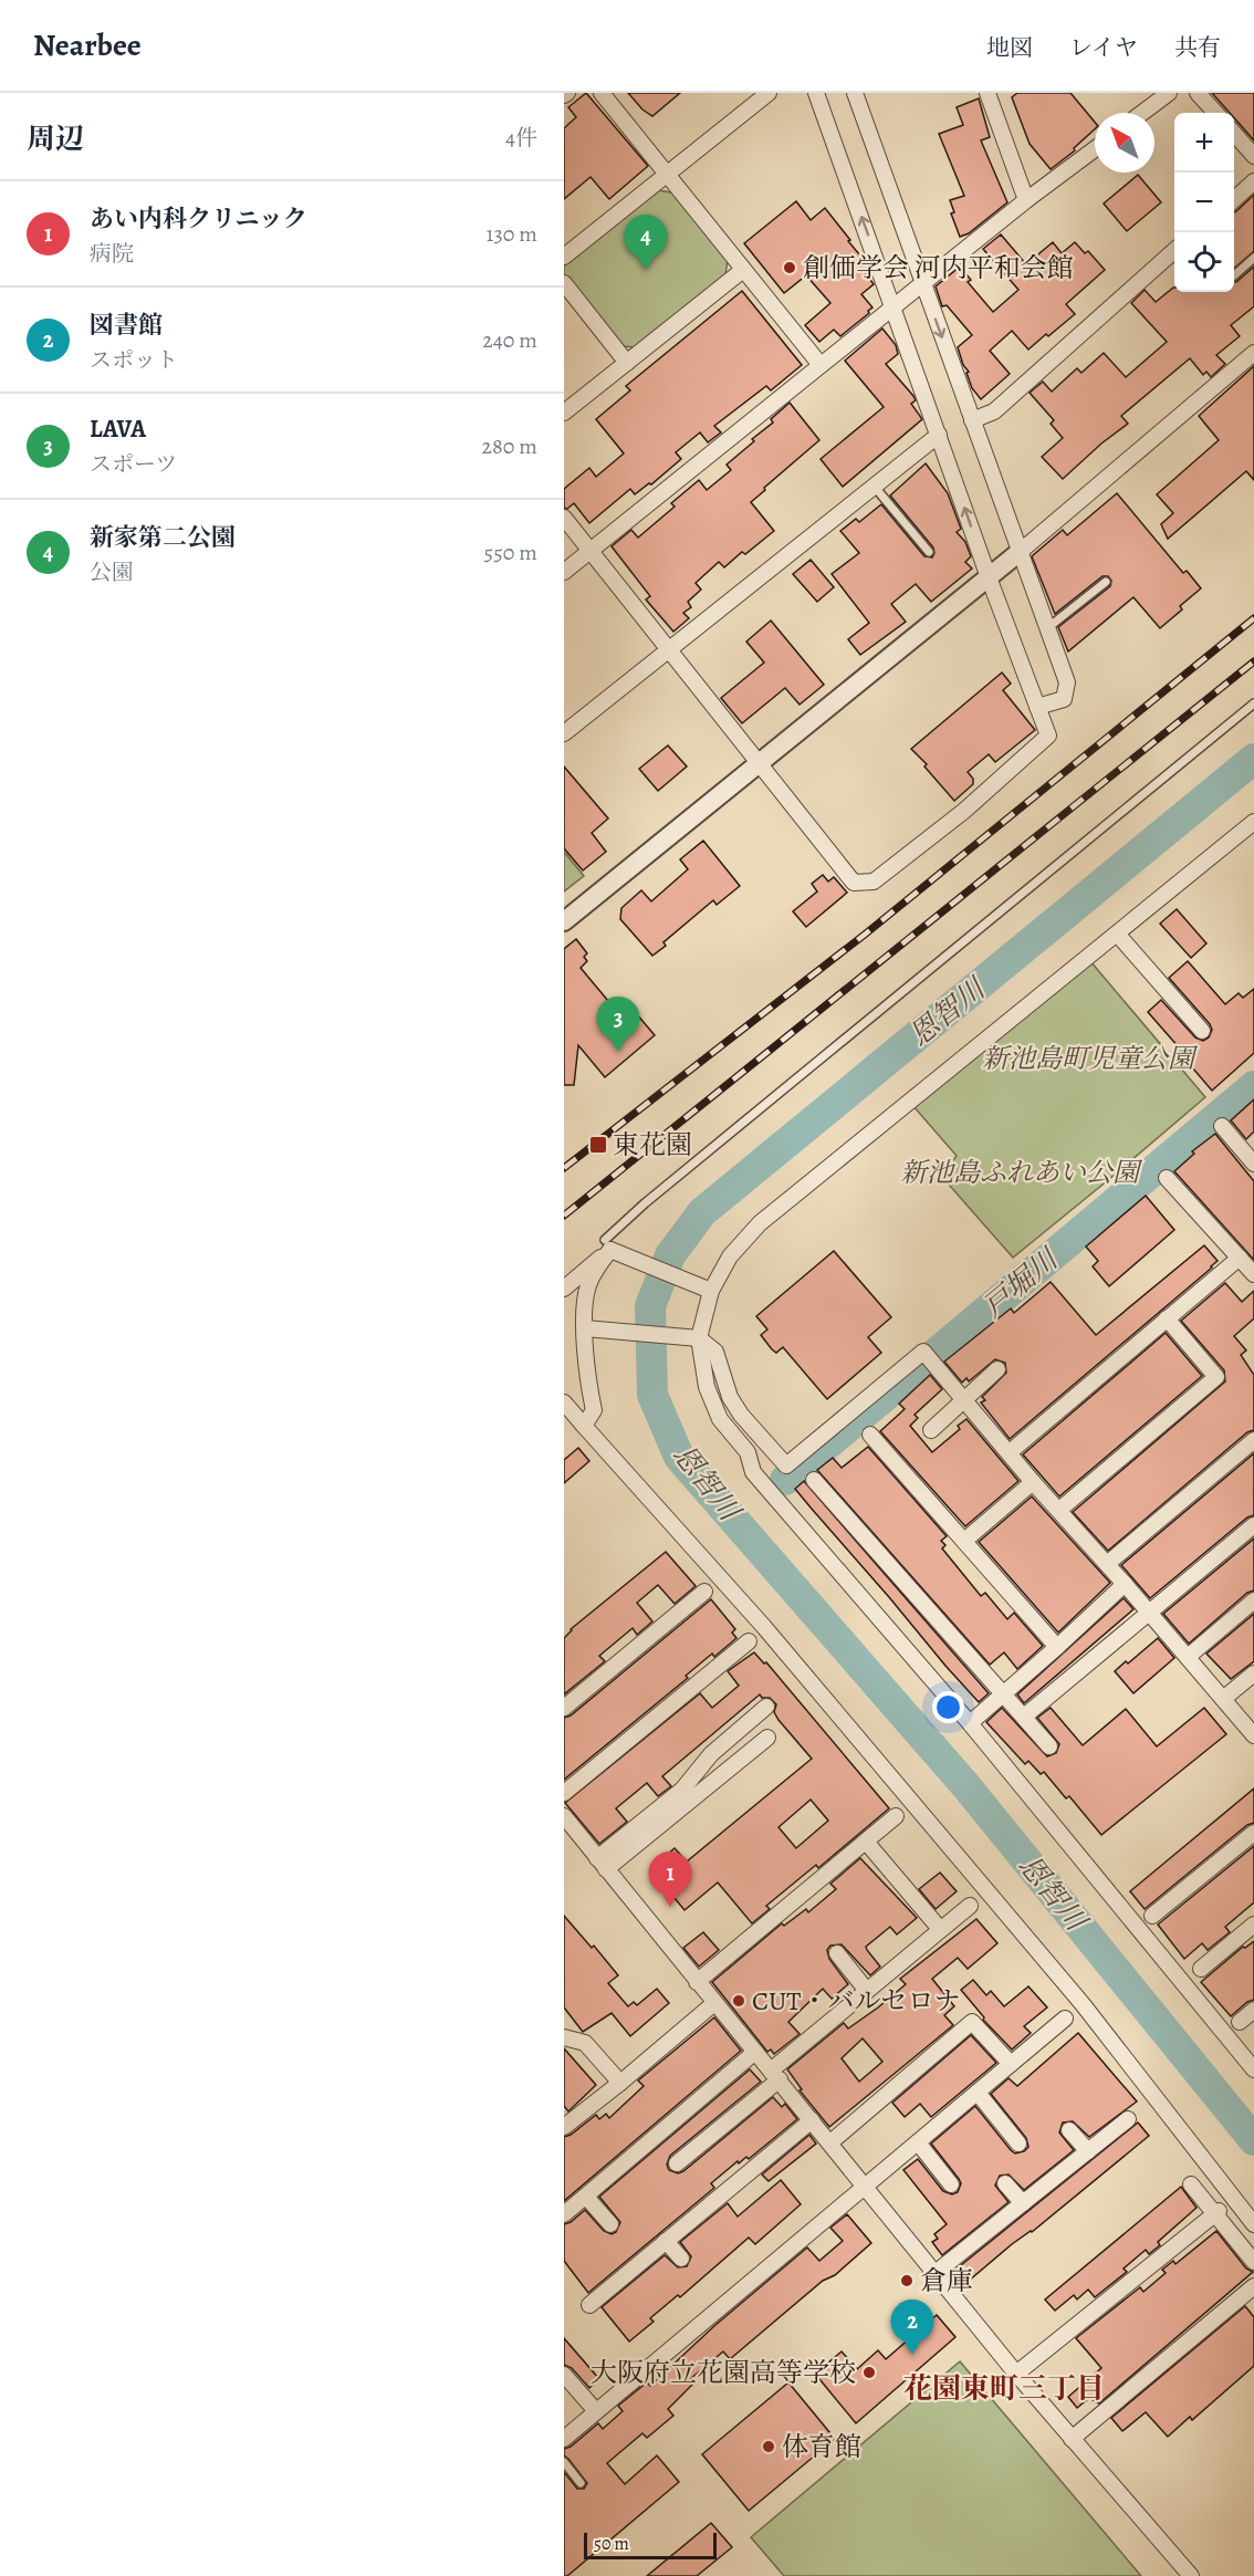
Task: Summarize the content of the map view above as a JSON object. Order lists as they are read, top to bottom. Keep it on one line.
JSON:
{"districts":["花園東町三丁目"],"water":["恩智川","戸堀川"],"parks":["新池島町児童公園","新池島ふれあい公園"],"places":{"other":["創価学会 河内平和会館","CUT・バルセロナ","倉庫","大阪府立花園高等学校","体育館"],"transit":["東花園"]},"scale_bar":"50 m","north":"top left","page":{"header":"Nearbee","nav":["地図","レイヤ","共有"],"heading":["周辺","4件"],"map_buttons":["+","−"],"list":[{"mark":"1","name":"あい内科クリニック","note":"病院","value":"130 m"},{"mark":"2","name":"図書館","note":"スポット","value":"240 m"},{"mark":"3","name":"LAVA","note":"スポーツ","value":"280 m"},{"mark":"4","name":"新家第二公園","note":"公園","value":"550 m"}],"pins":["4","3","1","2"],"scale":"50 m"}}
